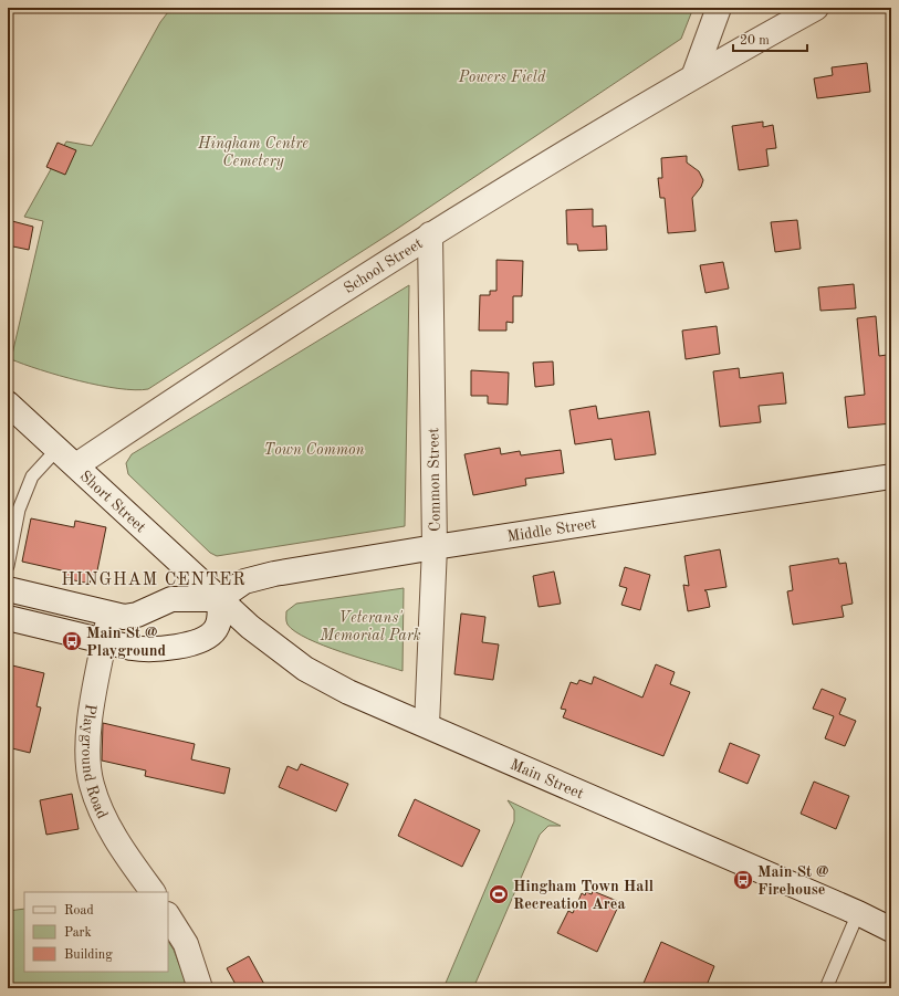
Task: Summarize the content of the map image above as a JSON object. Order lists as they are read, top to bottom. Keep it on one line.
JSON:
{"streets":{"street":["School Street","Common Street","Short Street","Middle Street","Playground Road","Main Street"]},"crossings":[["School Street","Common Street"],["School Street","Short Street"],["Common Street","Middle Street"],["Common Street","Main Street"],["Short Street","Middle Street"],["Short Street","Main Street"],["Middle Street","Main Street"]],"districts":["HINGHAM CENTER"],"parks":["Powers Field","Hingham Centre Cemetery","Town Common","Veterans' Memorial Park"],"places":{"bus stop":["Main St @ Playground","Main St @ Firehouse"],"sports":["Hingham Town Hall Recreation Area"]},"legend":["Road","Park","Building"],"scale_bar":"20 m"}
